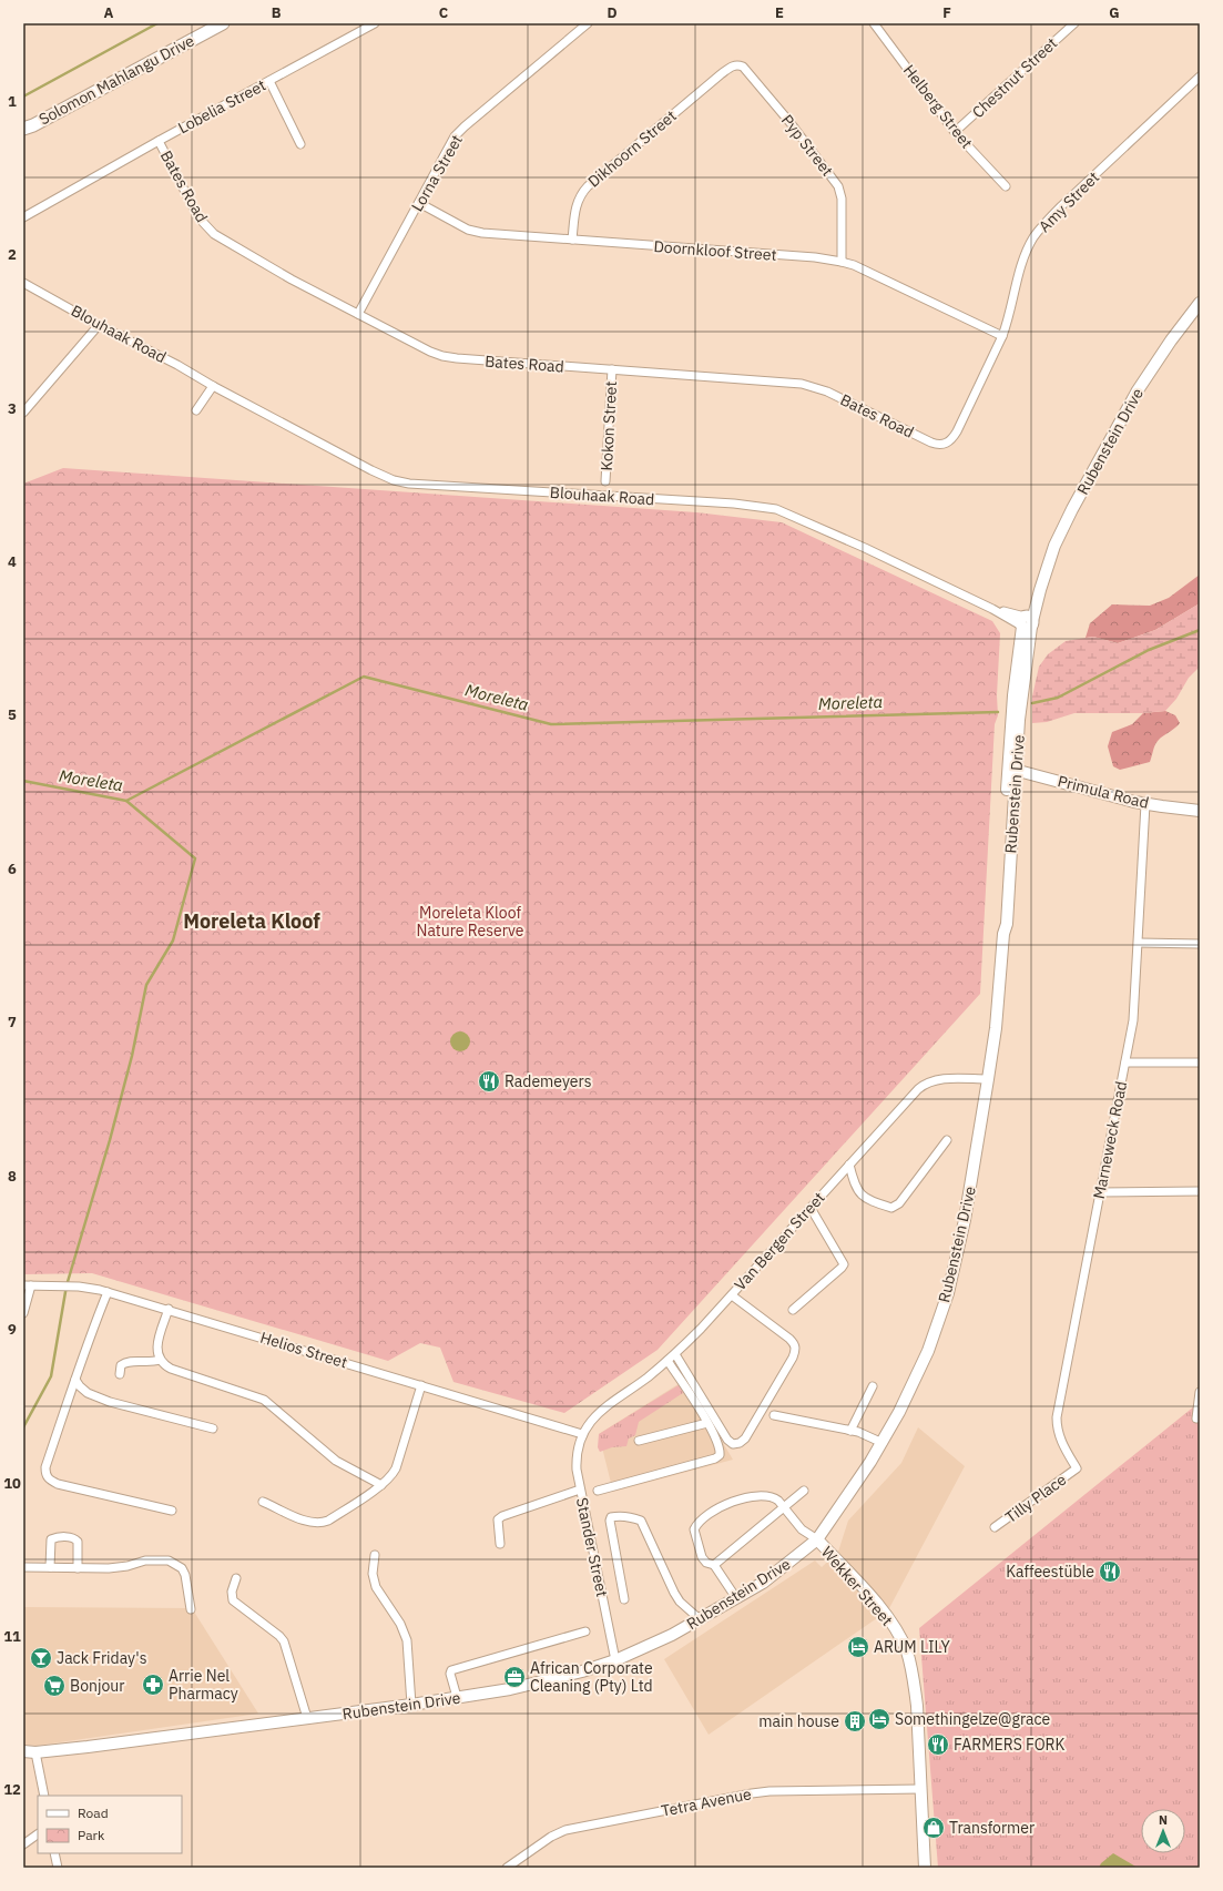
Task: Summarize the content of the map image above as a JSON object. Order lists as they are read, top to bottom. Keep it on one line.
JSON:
{"streets":{"main road":["Solomon Mahlangu Drive"],"street":["Chestnut Street","Lobelia Street","Helberg Street","Pyp Street","Dikhoorn Street","Lorna Street","Bates Road","Amy Street","Doornkloof Street","Blouhaak Road","Kokon Street","Rubenstein Drive","Primula Road","Marneweck Road","Van Bergen Street","Helios Street","Tilly Place","Stander Street","Wekker Street","Tetra Avenue"]},"crossings":[["Chestnut Street","Helberg Street"],["Lobelia Street","Bates Road"],["Pyp Street","Dikhoorn Street"],["Pyp Street","Doornkloof Street"],["Dikhoorn Street","Doornkloof Street"],["Lorna Street","Bates Road"],["Lorna Street","Doornkloof Street"],["Bates Road","Amy Street"],["Bates Road","Kokon Street"],["Amy Street","Doornkloof Street"],["Blouhaak Road","Rubenstein Drive"],["Rubenstein Drive","Primula Road"],["Rubenstein Drive","Van Bergen Street"],["Rubenstein Drive","Stander Street"],["Rubenstein Drive","Wekker Street"],["Primula Road","Marneweck Road"],["Marneweck Road","Tilly Place"],["Van Bergen Street","Helios Street"],["Van Bergen Street","Stander Street"],["Helios Street","Stander Street"],["Wekker Street","Tetra Avenue"]],"districts":["Moreleta Kloof"],"water":["Moreleta"],"parks":["Moreleta Kloof Nature Reserve"],"places":{"restaurant":["Rademeyers","Kaffeestüble","FARMERS FORK"],"hotel":["ARUM LILY","Somethingelze@grace"],"bar":["Jack Friday's"],"office":["African Corporate Cleaning (Pty) Ltd"],"pharmacy":["Arrie Nel Pharmacy"],"supermarket":["Bonjour"],"building":["main house"],"shop":["Transformer"]},"legend":["Road","Park"],"north":"top","grid":{"columns":["A","B","C","D","E","F","G"],"rows":["1","2","3","4","5","6","7","8","9","10","11","12"]}}
